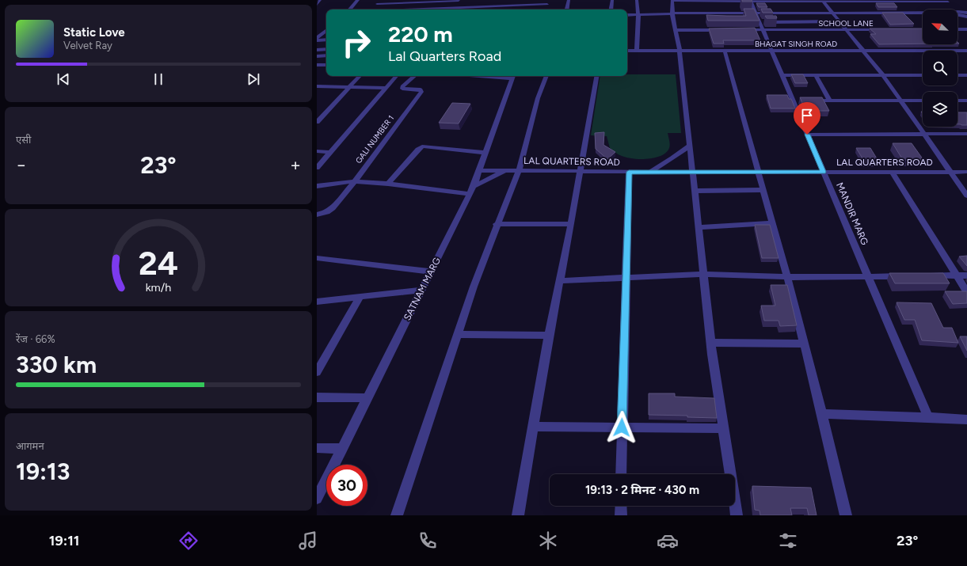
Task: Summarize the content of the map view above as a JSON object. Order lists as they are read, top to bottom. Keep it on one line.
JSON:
{"streets":{"street":["SCHOOL LANE","BHAGAT SINGH ROAD","GALI NUMBER 1","LAL QUARTERS ROAD","MANDIR MARG","SATNAM MARG"]},"crossings":[["SCHOOL LANE","MANDIR MARG"],["BHAGAT SINGH ROAD","MANDIR MARG"],["LAL QUARTERS ROAD","MANDIR MARG"],["LAL QUARTERS ROAD","SATNAM MARG"]],"north":"top left","page":{"turn":["220 m","Lal Quarters Road"],"song":["Static Love","Velvet Ray"],"tile":["एसी",["रेंज · 66%","330 km"],["आगमन","19:13"]],"heat":["−","23°","+"],"limit":"30","trip":"19:13 · 2 मिनट · 430 m","tabs":["19:11","23°"],"gauge":["24","km/h"]}}
